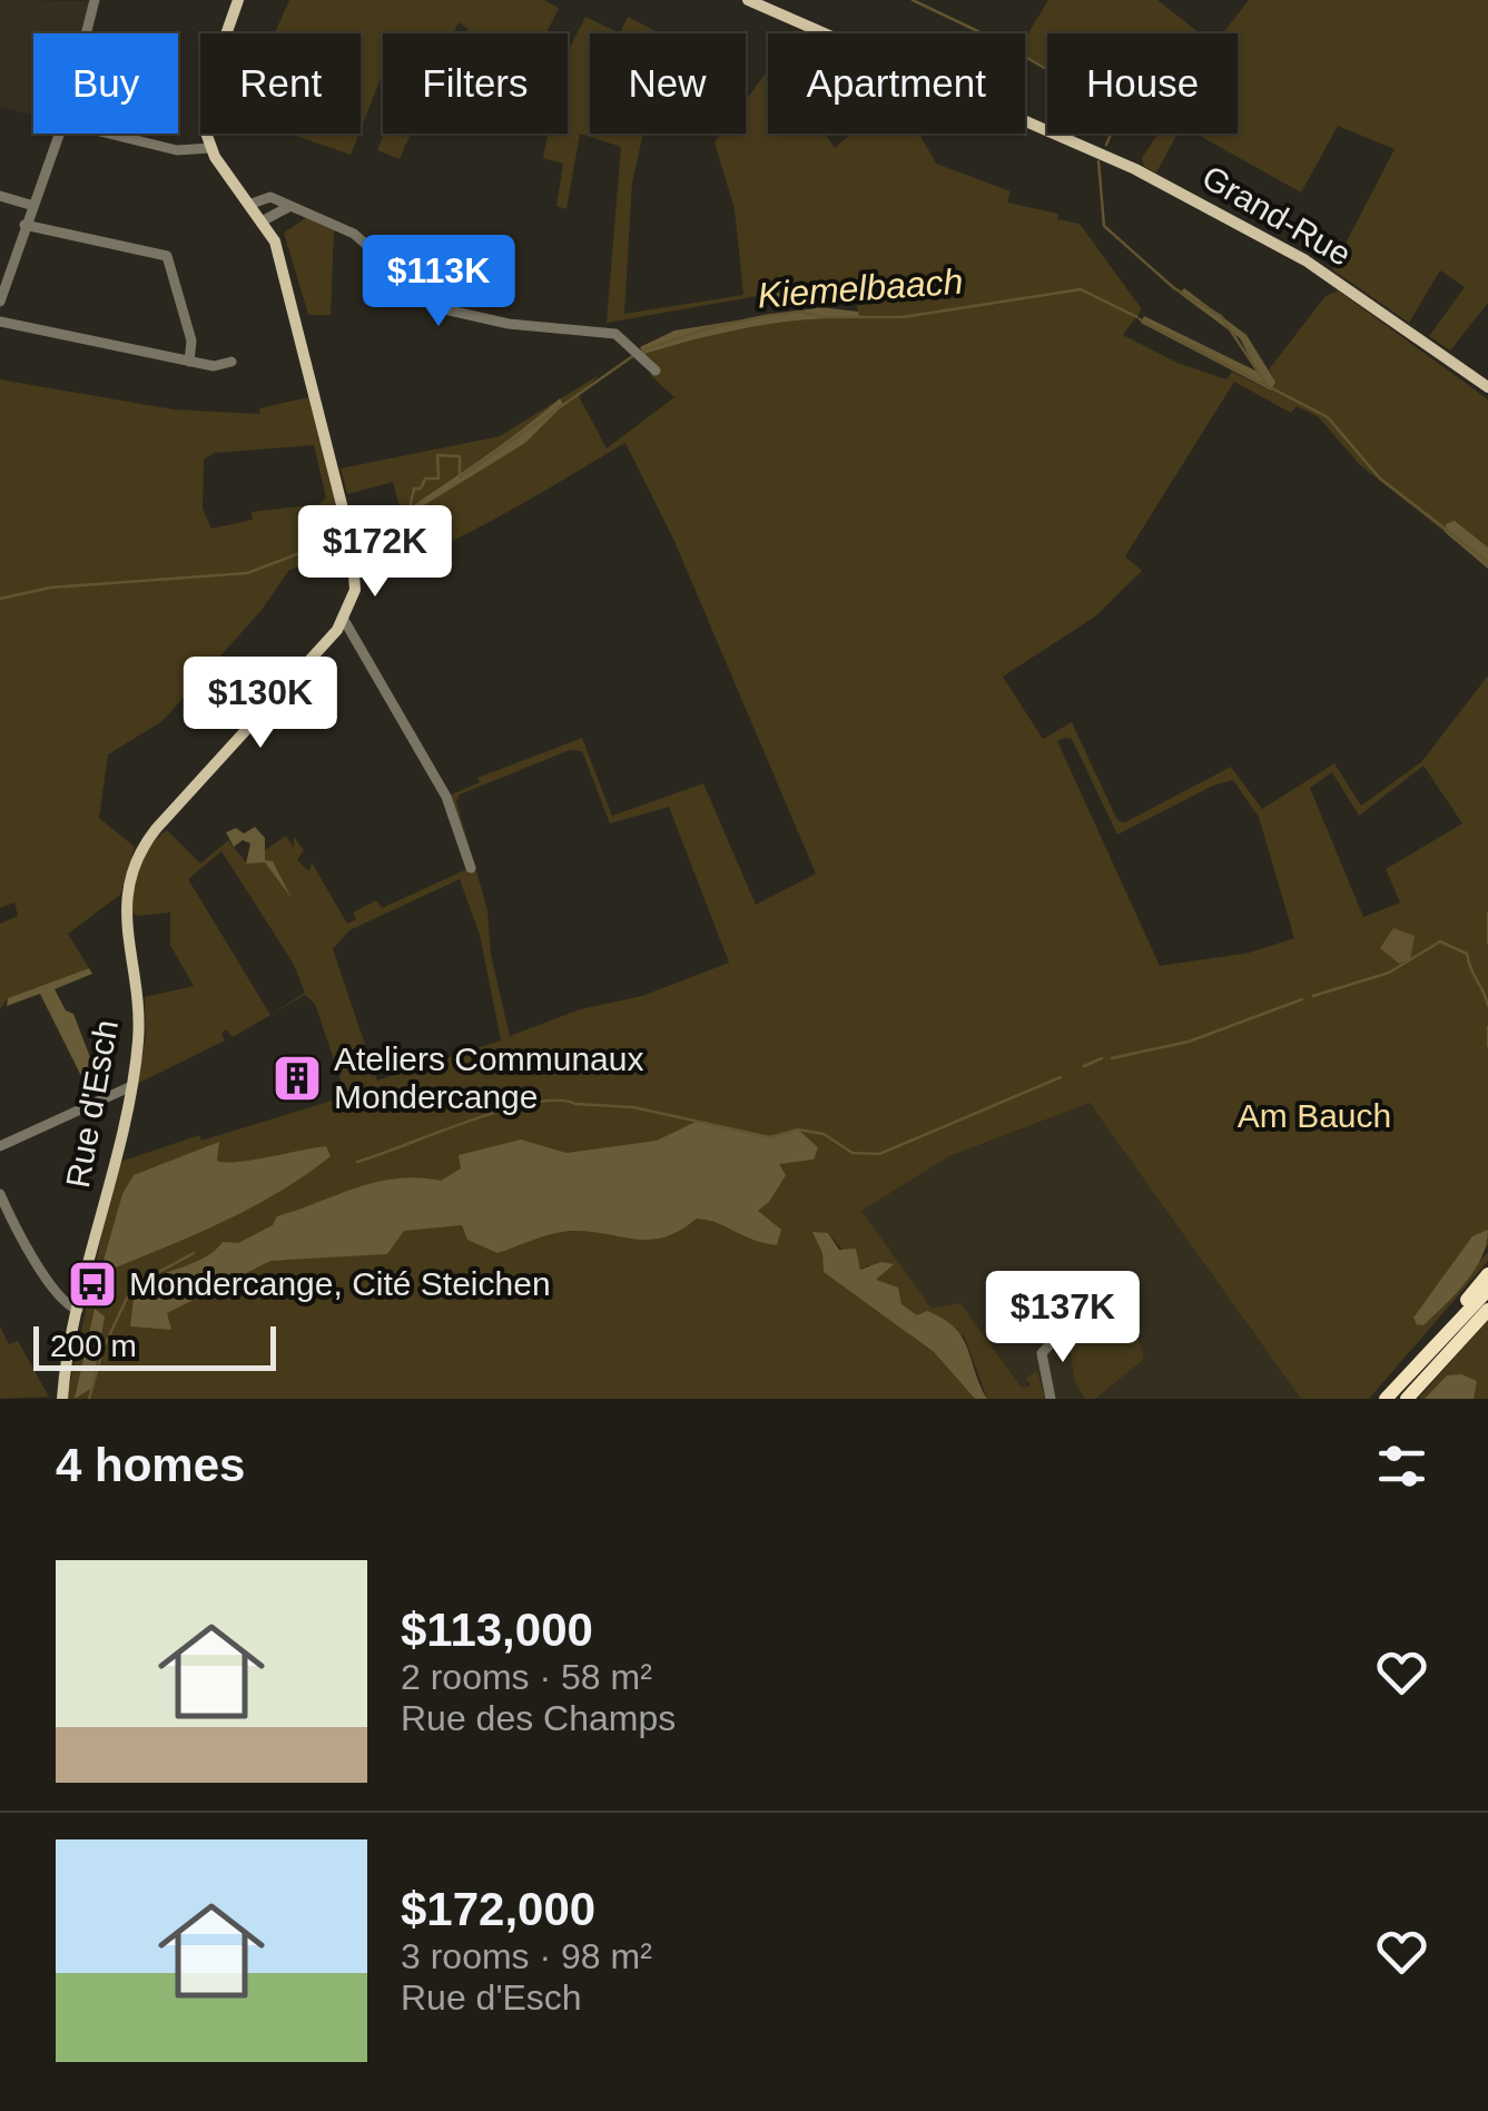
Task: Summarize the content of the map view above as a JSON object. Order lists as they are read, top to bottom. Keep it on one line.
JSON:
{"streets":{"main road":["Grand-Rue","Rue d'Esch"]},"water":["Kiemelbaach"],"parks":["Am Bauch"],"places":{"building":["Ateliers Communaux Mondercange"],"bus stop":["Mondercange, Cité Steichen"]},"scale_bar":"200 m","page":{"chip":["Buy","Rent","Filters","New","Apartment","House"],"price":["$113K","$172K","$130K","$137K"],"scale":"200 m","heading":"4 homes","list":[{"name":"$113,000","note":"2 rooms · 58 m² · Rue des Champs"},{"name":"$172,000","note":"3 rooms · 98 m² · Rue d'Esch"}]}}
